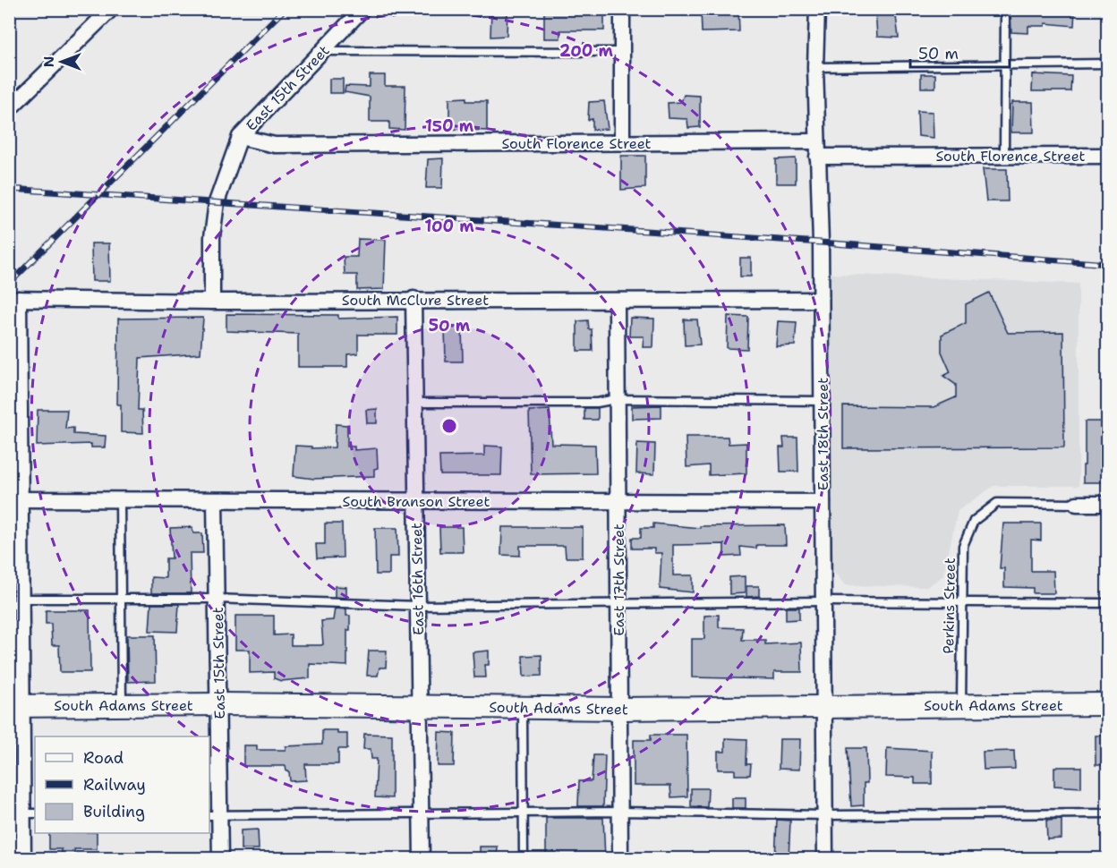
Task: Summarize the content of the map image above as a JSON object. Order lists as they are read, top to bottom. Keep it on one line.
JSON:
{"streets":{"main road":["South Adams Street"],"street":["East 15th Street","South Florence Street","South McClure Street","East 18th Street","South Branson Street","East 16th Street","East 17th Street"],"lane":["Perkins Street"]},"crossings":[["East 15th Street","South Florence Street"],["East 15th Street","South McClure Street"],["East 15th Street","South Branson Street"],["East 15th Street","South Adams Street"],["South Florence Street","East 18th Street"],["South McClure Street","East 18th Street"],["South McClure Street","East 16th Street"],["South McClure Street","East 17th Street"],["East 18th Street","South Branson Street"],["East 18th Street","South Adams Street"],["South Branson Street","East 16th Street"],["South Branson Street","East 17th Street"],["East 16th Street","South Adams Street"],["East 17th Street","South Adams Street"],["Perkins Street","South Adams Street"]],"legend":["Road","Railway","Building"],"scale_bar":"50 m","north":"left","rings":["200 m","150 m","100 m","50 m"]}
